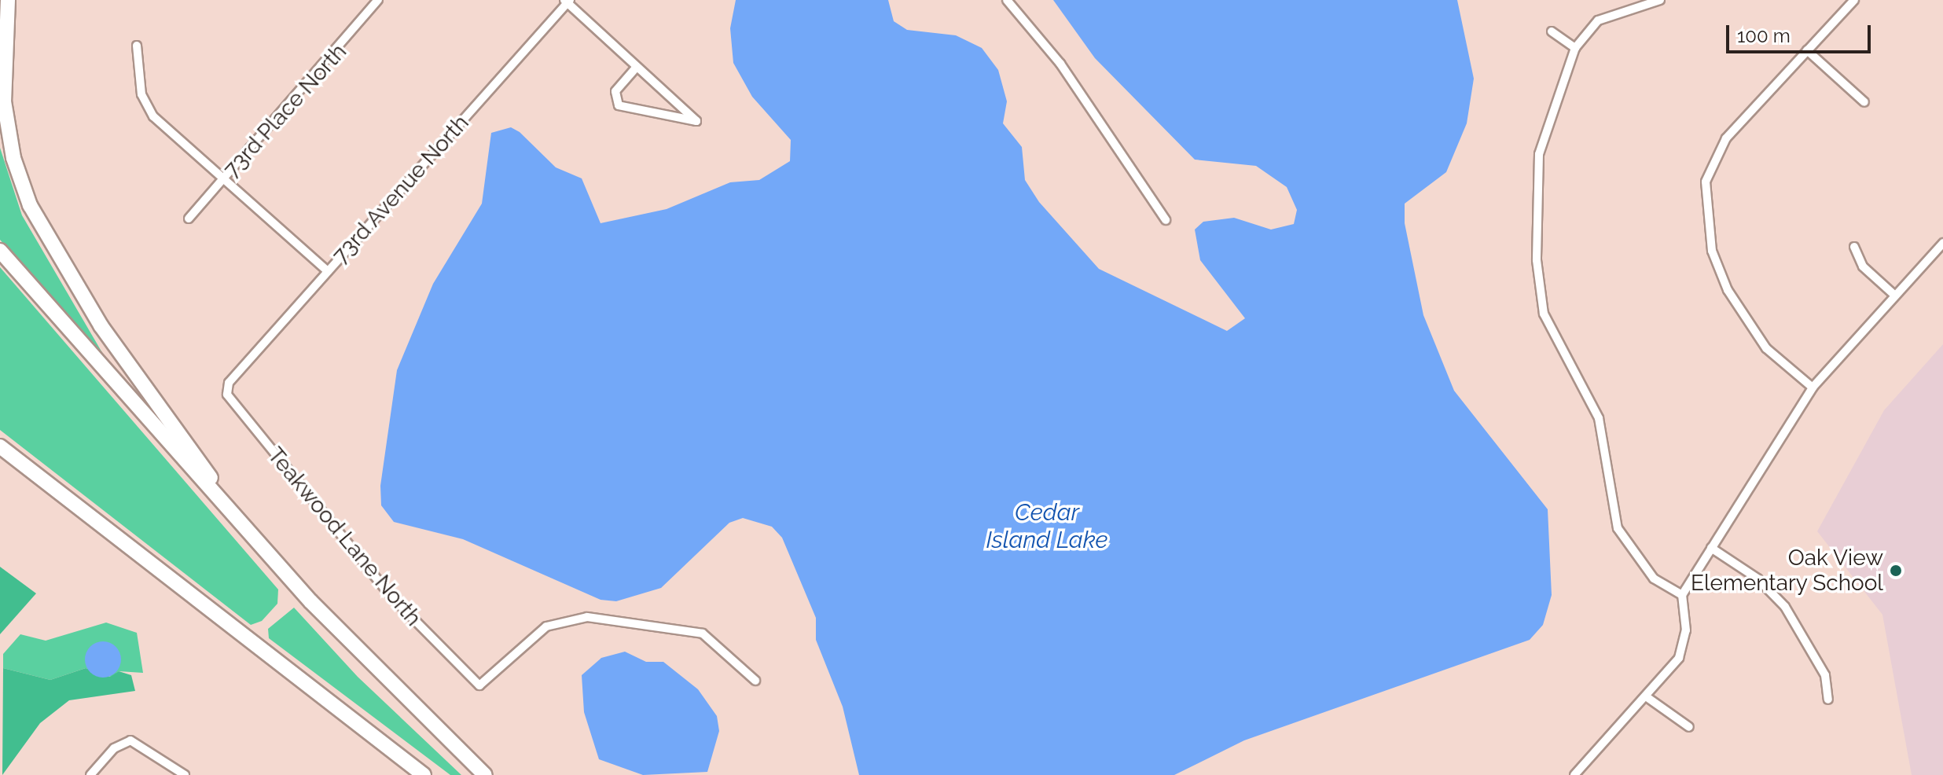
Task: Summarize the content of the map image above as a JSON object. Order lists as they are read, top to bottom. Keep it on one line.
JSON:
{"streets":{"street":["73rd Place North","73rd Avenue North","Teakwood Lane North"]},"crossings":[["73rd Avenue North","Teakwood Lane North"]],"water":["Cedar Island Lake"],"places":["Oak View Elementary School"],"scale_bar":"100 m"}
